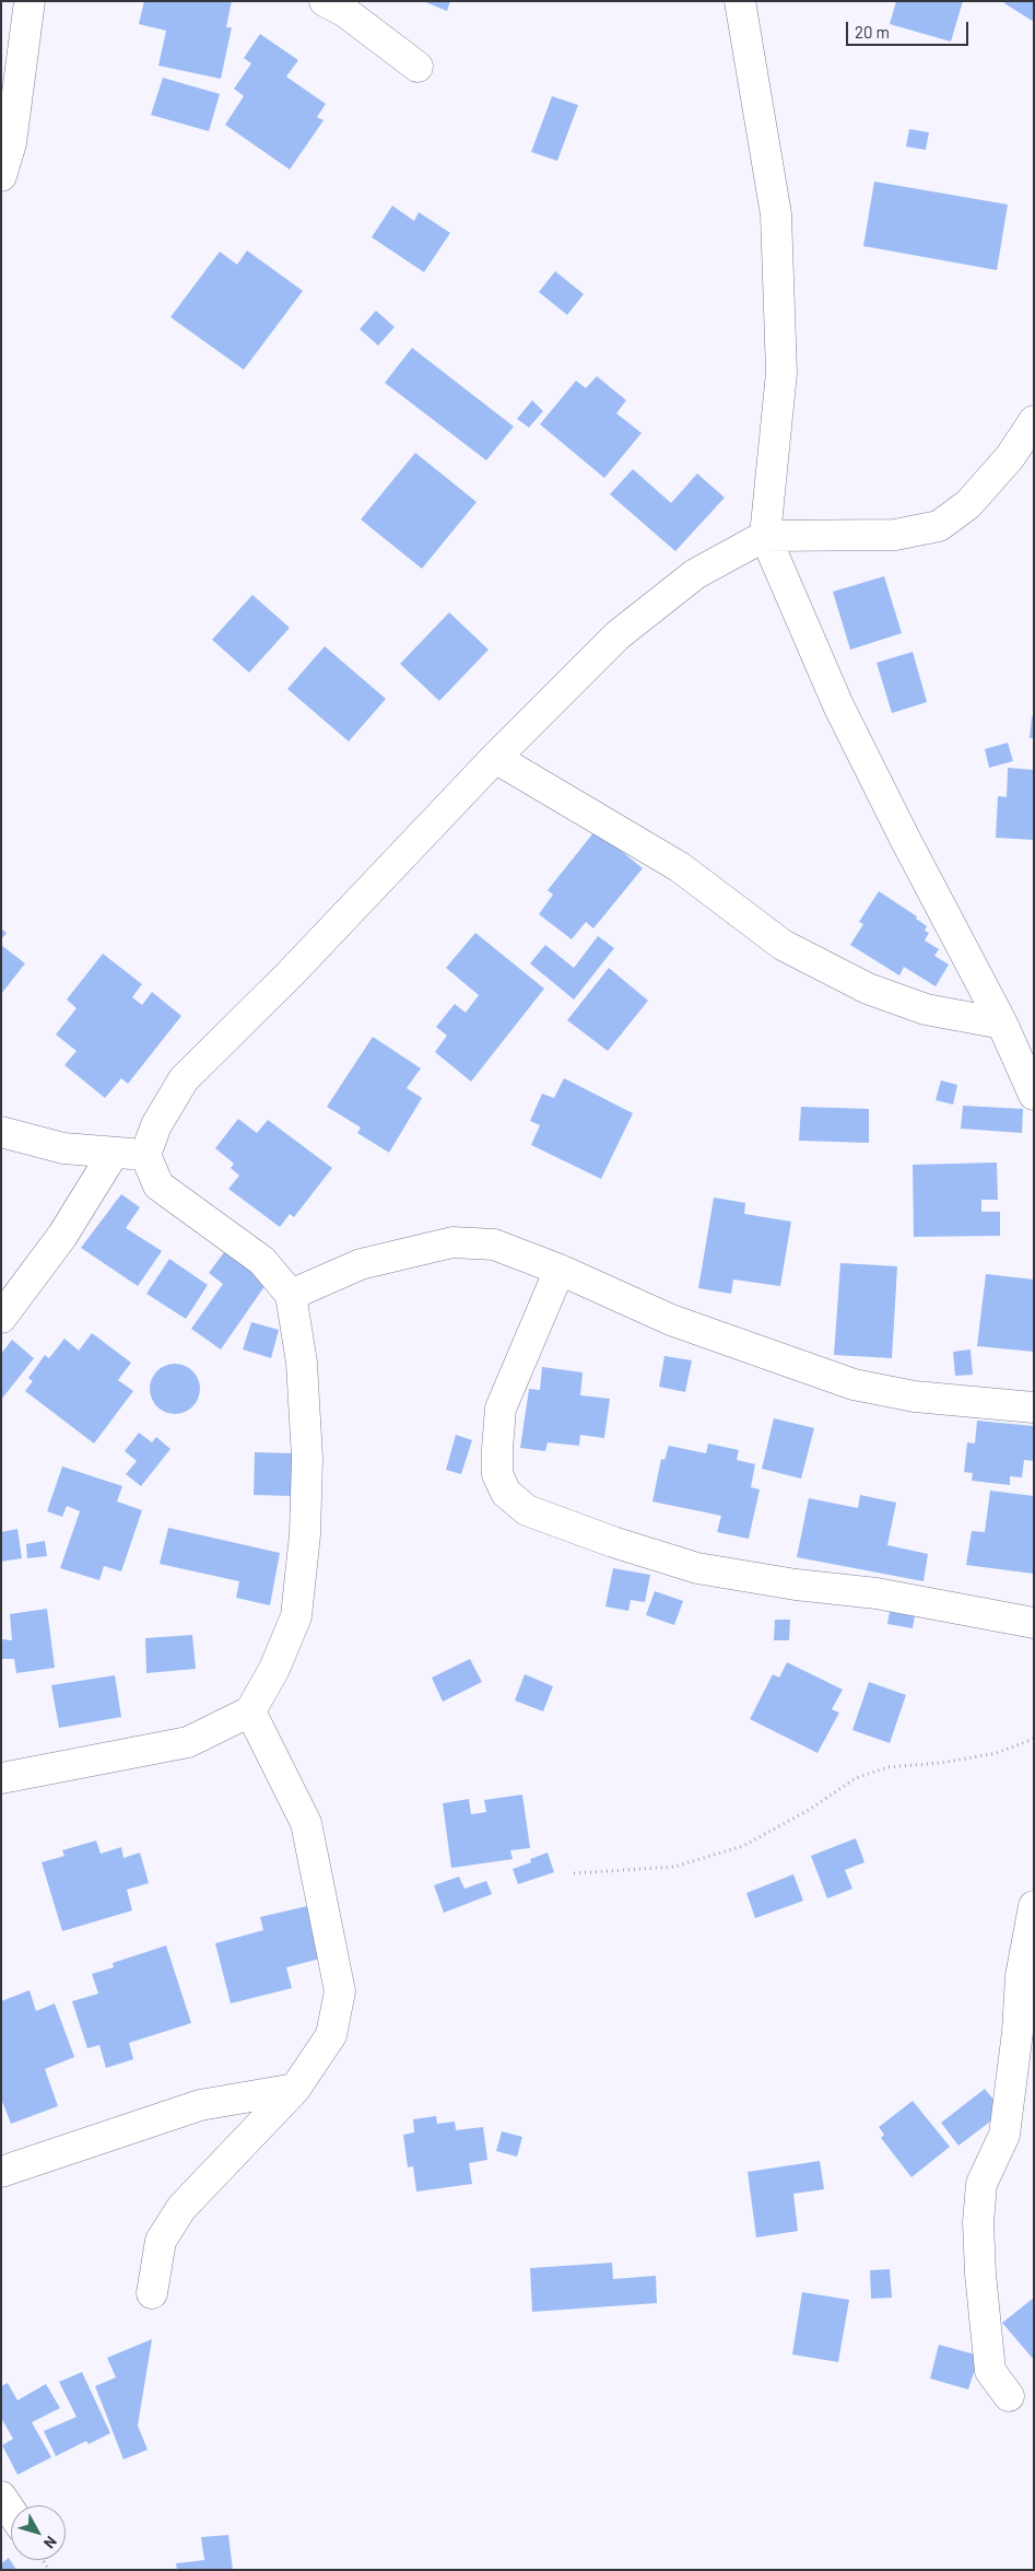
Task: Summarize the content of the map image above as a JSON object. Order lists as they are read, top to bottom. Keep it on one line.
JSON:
{"scale_bar":"20 m","north":"bottom right"}
